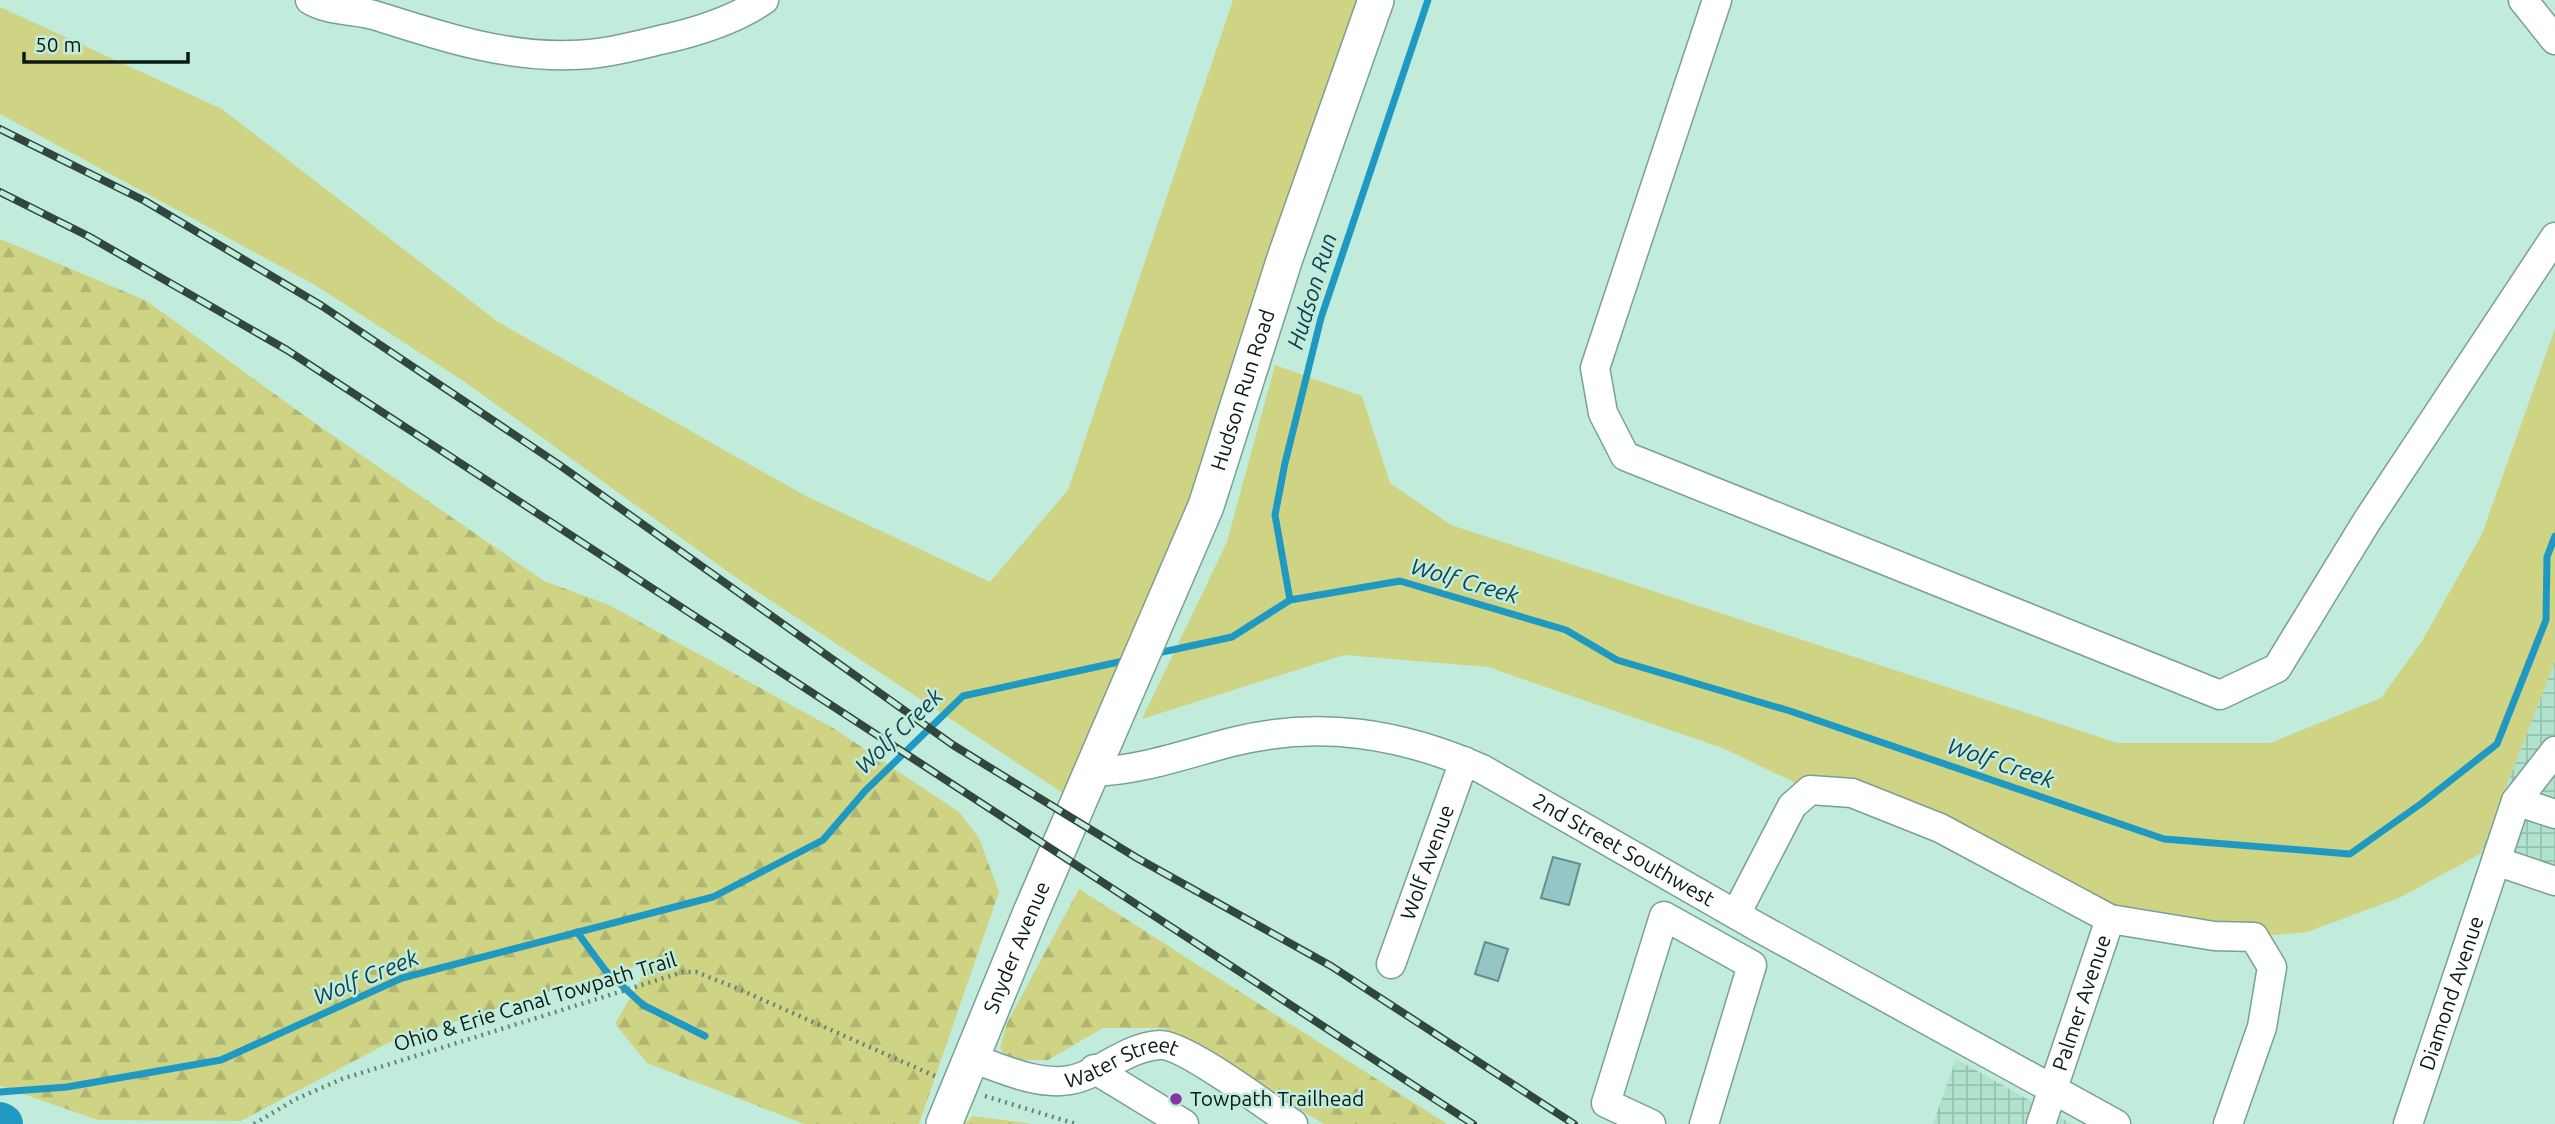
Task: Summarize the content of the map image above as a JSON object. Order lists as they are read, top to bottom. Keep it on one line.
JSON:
{"streets":{"main road":["Hudson Run Road","Snyder Avenue"],"street":["2nd Street Southwest","Wolf Avenue","Diamond Avenue","Palmer Avenue","Water Street"],"path":["Ohio & Erie Canal Towpath Trail"]},"crossings":[["Hudson Run Road","2nd Street Southwest"],["Hudson Run Road","Snyder Avenue"],["2nd Street Southwest","Wolf Avenue"],["2nd Street Southwest","Snyder Avenue"],["2nd Street Southwest","Palmer Avenue"],["Snyder Avenue","Water Street"]],"water":["Hudson Run","Wolf Creek"],"places":["Towpath Trailhead"],"scale_bar":"50 m"}
